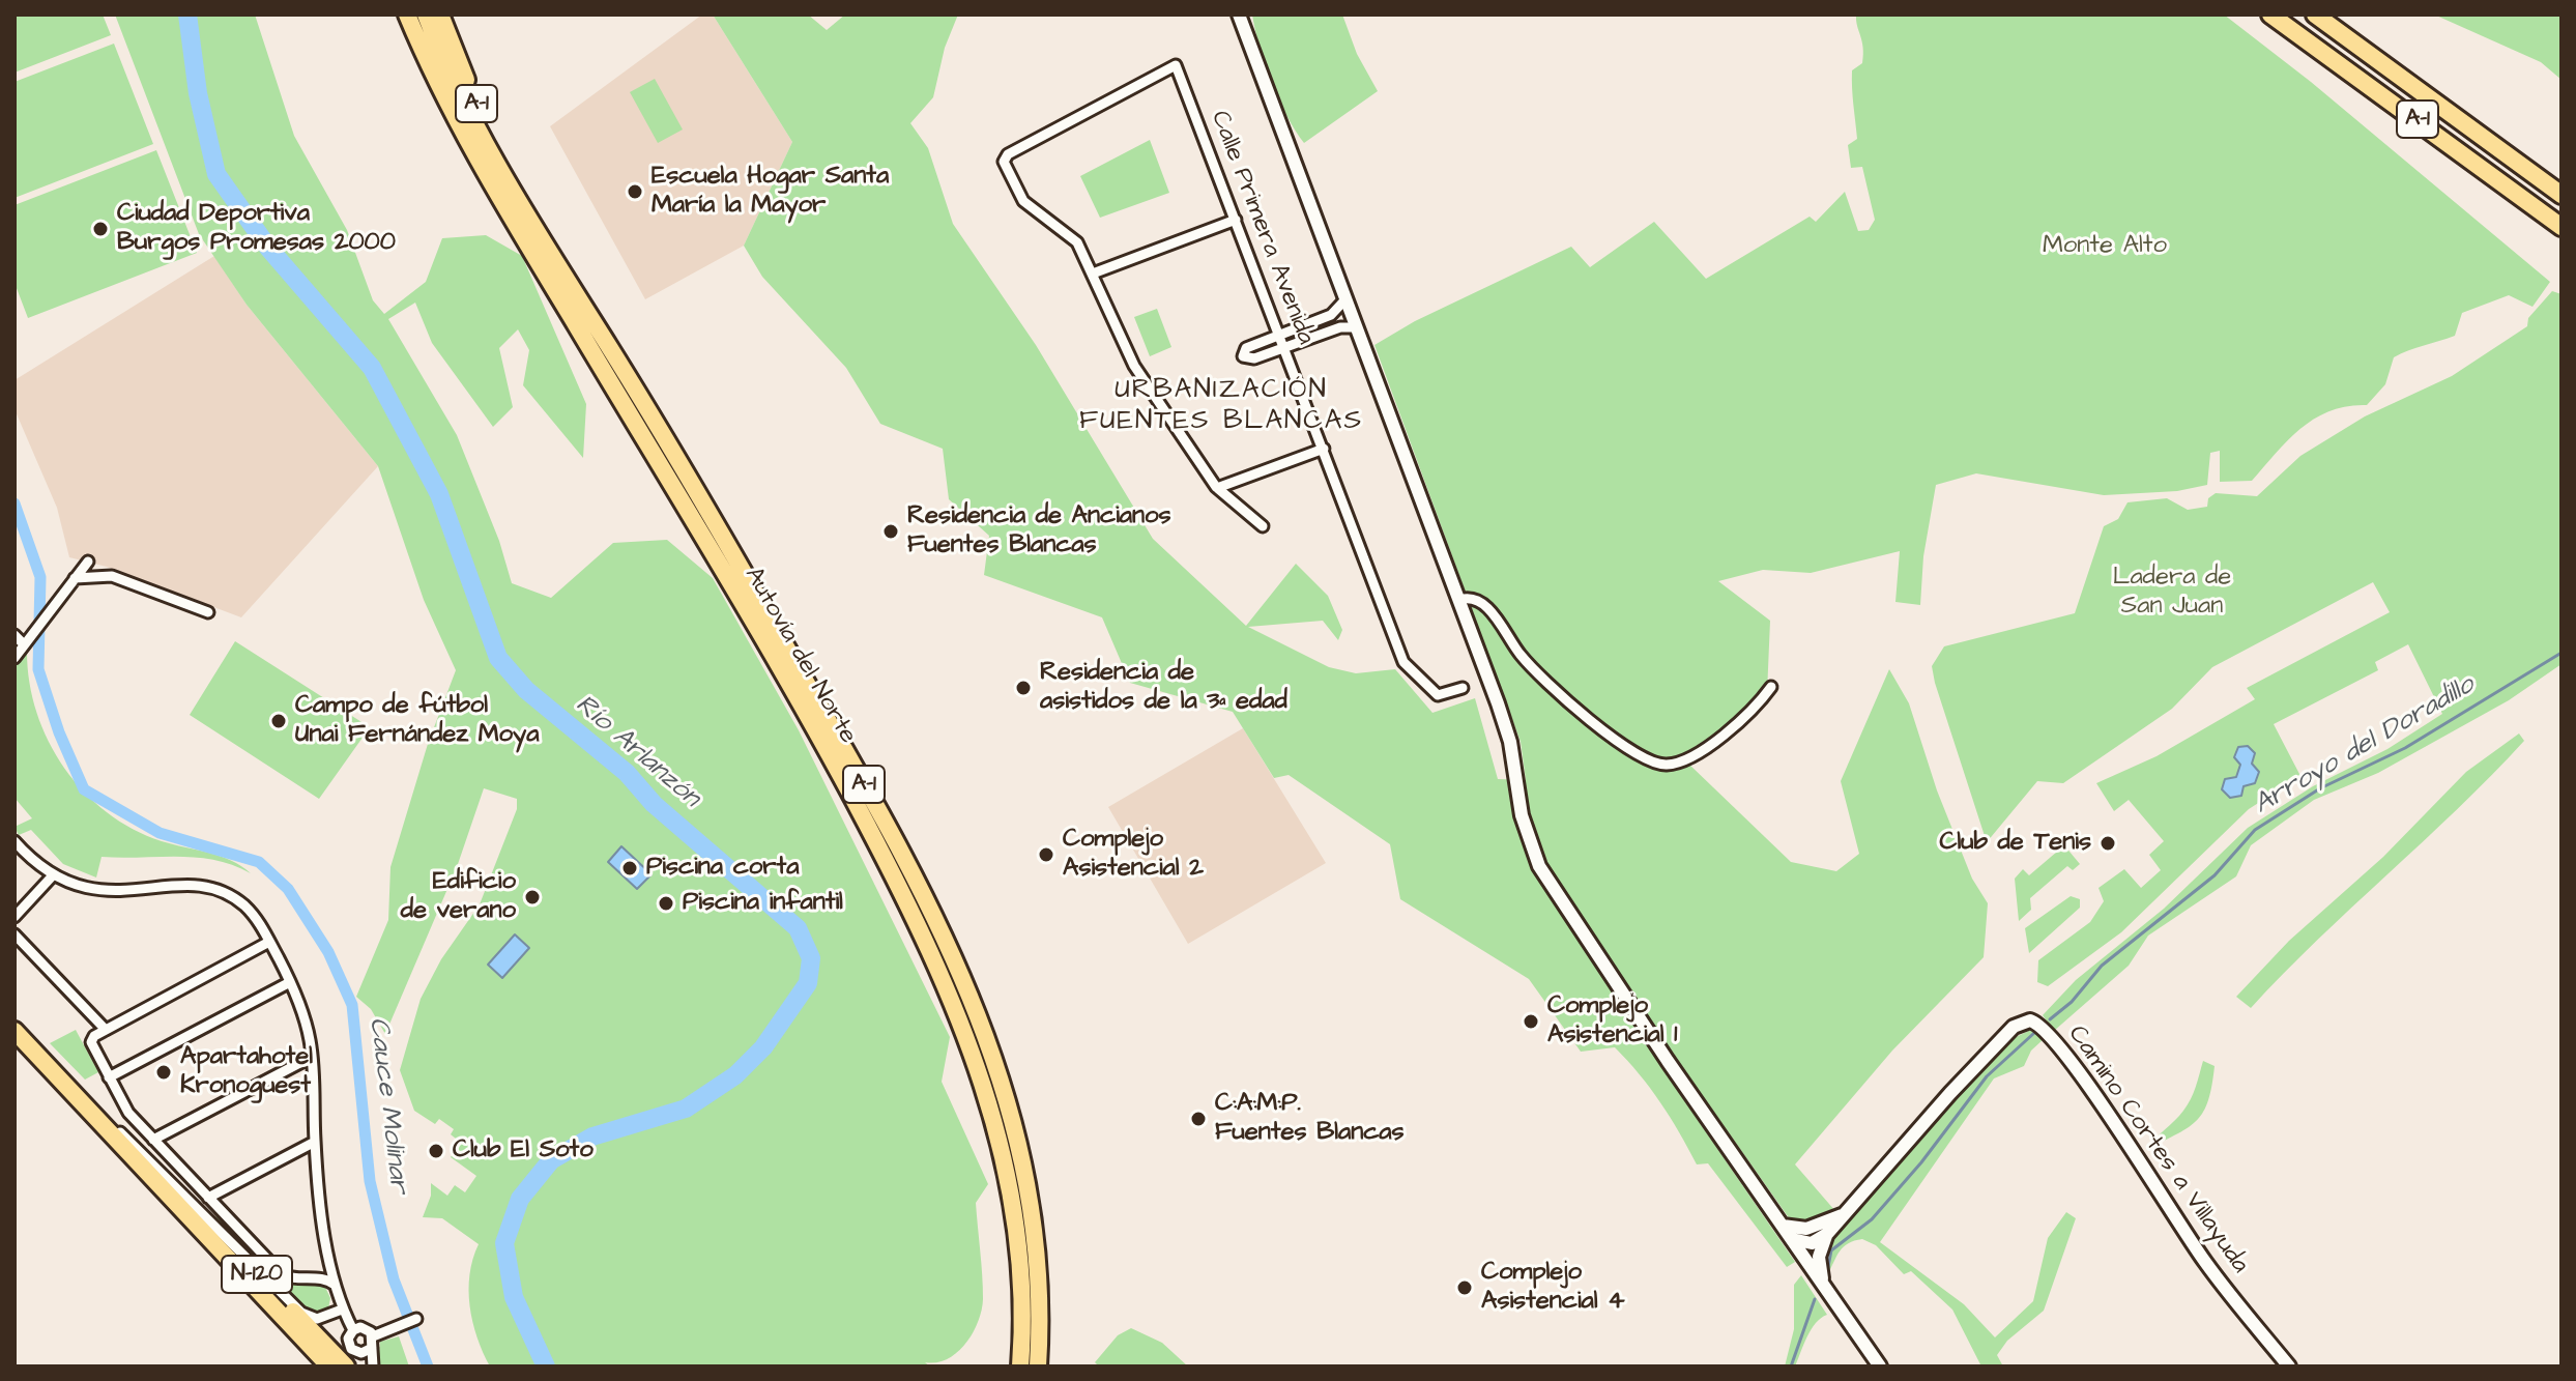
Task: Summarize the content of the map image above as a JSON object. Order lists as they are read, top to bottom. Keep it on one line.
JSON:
{"streets":{"highway":["A-1","Autovía del Norte","N-120"],"main road":["Camino Cortes a Villayuda"],"street":["Calle Primera Avenida"]},"crossings":[["A-1","Autovía del Norte"]],"districts":["URBANIZACIÓN FUENTES BLANCAS"],"water":["Arroyo del Doradillo","Río Arlanzón","Cauce Molinar"],"parks":["Monte Alto","Ladera de San Juan"],"places":["Escuela Hogar Santa María la Mayor","Ciudad Deportiva Burgos Promesas 2000","Residencia de Ancianos Fuentes Blancas","Residencia de asistidos de la 3ª edad","Campo de fútbol Unai Fernández Moya","Club de Tenis","Complejo Asistencial 2","Piscina corta","Edificio de verano","Piscina infantil","Complejo Asistencial 1","Apartahotel Kronoguest","C:A:M:P. Fuentes Blancas","Club El Soto","Complejo Asistencial 4"]}
